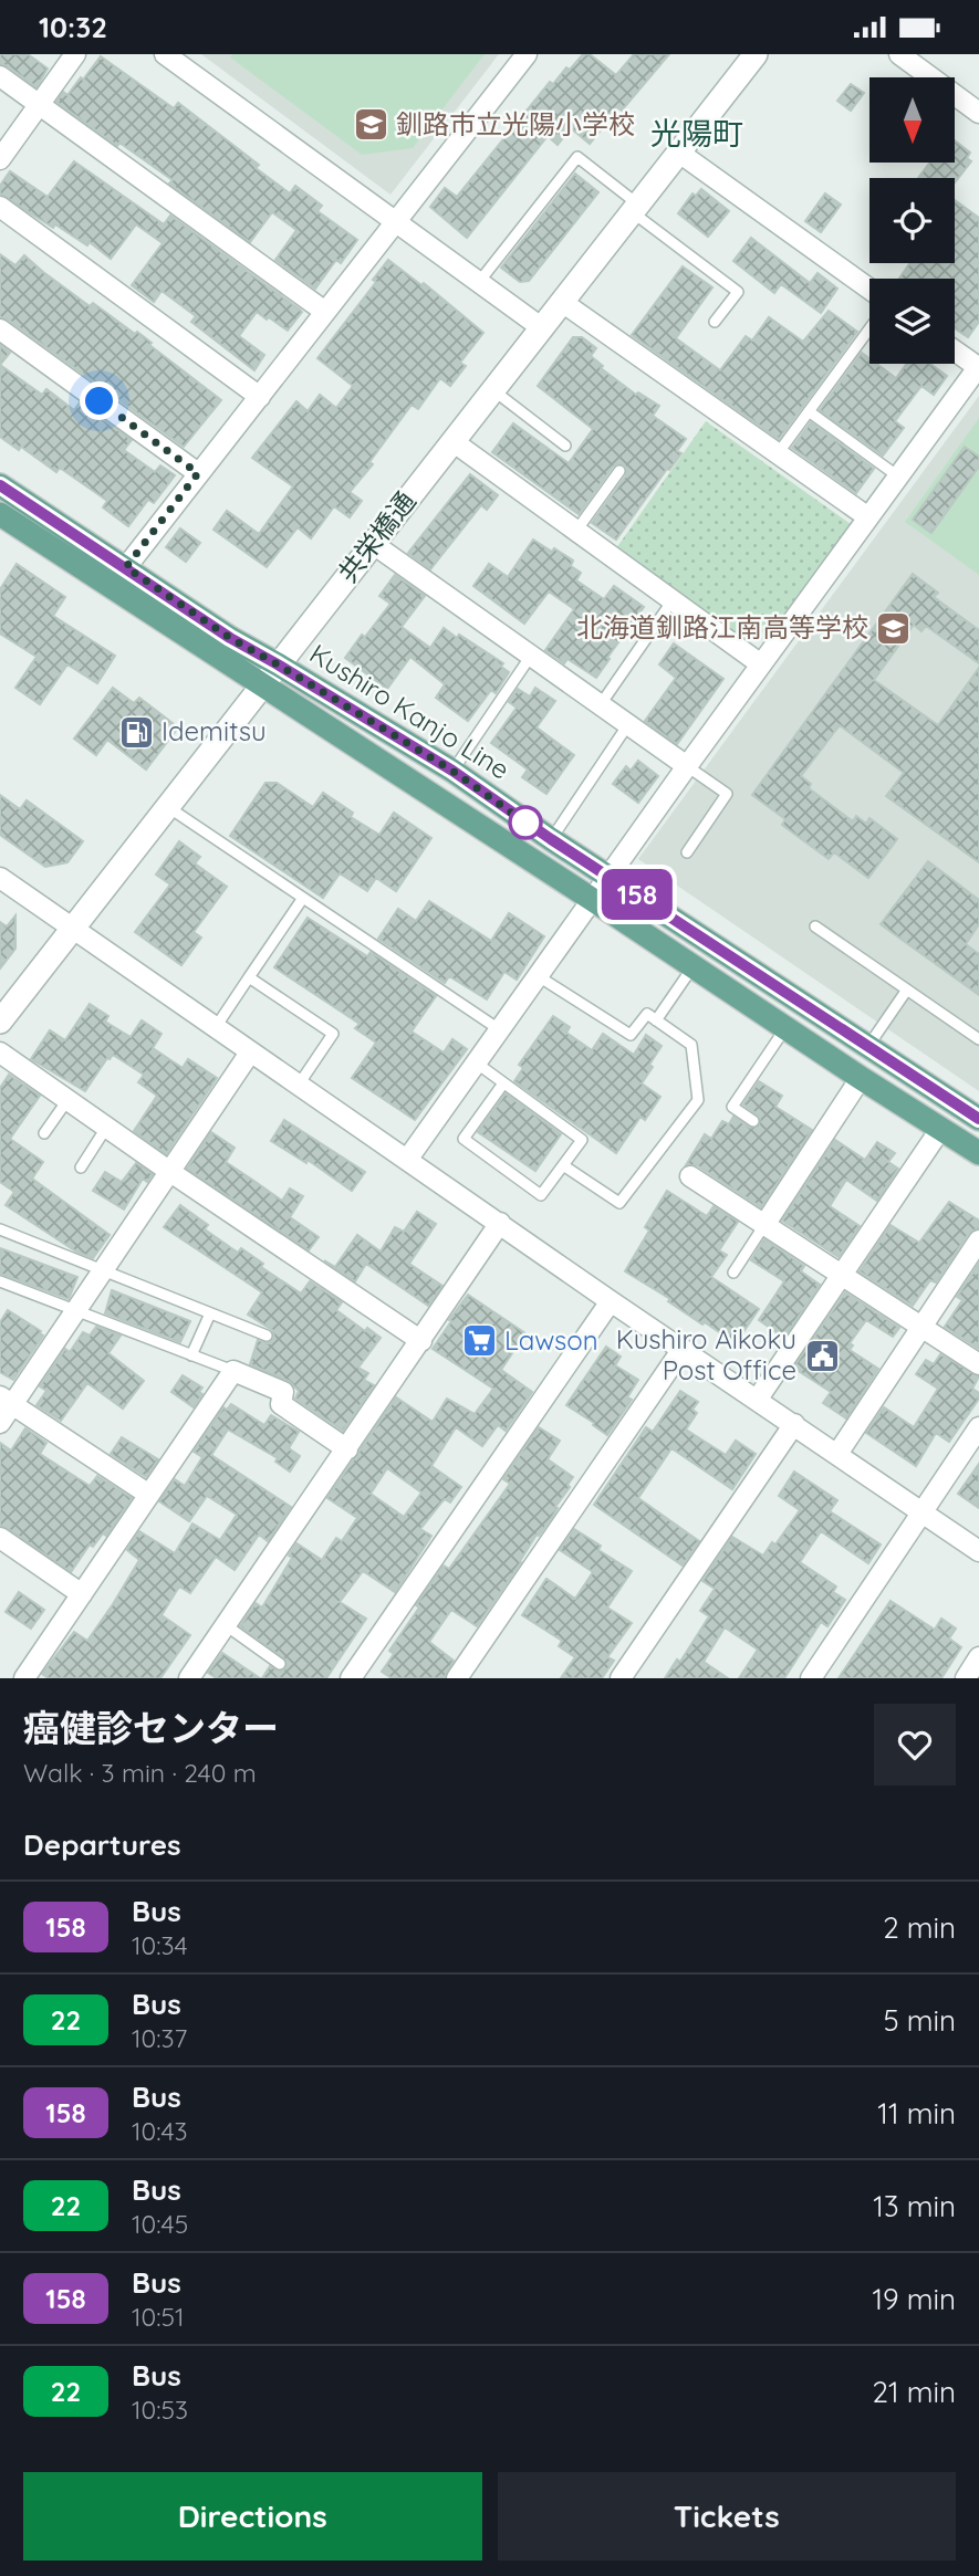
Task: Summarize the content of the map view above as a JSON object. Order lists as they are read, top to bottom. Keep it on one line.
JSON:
{"streets":{"main road":["Kushiro Kanjo Line"],"street":["共栄橋通"]},"crossings":[["共栄橋通","Kushiro Kanjo Line"]],"districts":["光陽町"],"places":{"school or university":["釧路市立光陽小学校","北海道釧路江南高等学校"],"fuel station":["Idemitsu"],"supermarket":["Lawson"],"public building":["Kushiro Aikoku Post Office"]},"lines":["bus line 158"],"north":"bottom","page":{"status":"10:32","on_map":"158","heading":[["癌健診センター","Walk · 3 min · 240 m"],"Departures"],"list":[{"mark":"158","name":"Bus","note":"10:34","value":"2 min"},{"mark":"22","name":"Bus","note":"10:37","value":"5 min"},{"mark":"158","name":"Bus","note":"10:43","value":"11 min"},{"mark":"22","name":"Bus","note":"10:45","value":"13 min"},{"mark":"158","name":"Bus","note":"10:51","value":"19 min"},{"mark":"22","name":"Bus","note":"10:53","value":"21 min"}],"buttons":["Directions","Tickets"]}}
